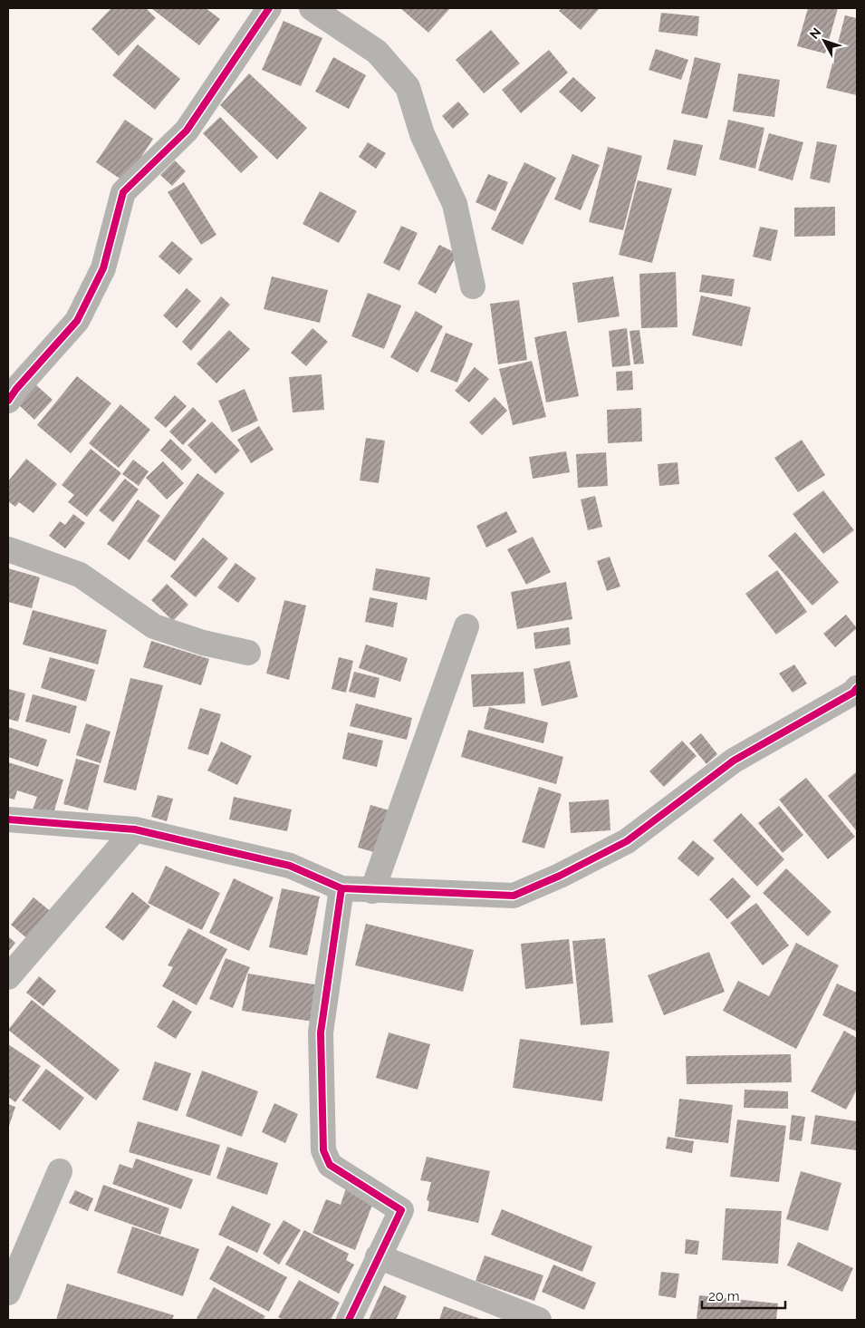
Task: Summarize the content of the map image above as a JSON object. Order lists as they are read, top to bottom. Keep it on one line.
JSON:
{"scale_bar":"20 m","north":"top left"}
